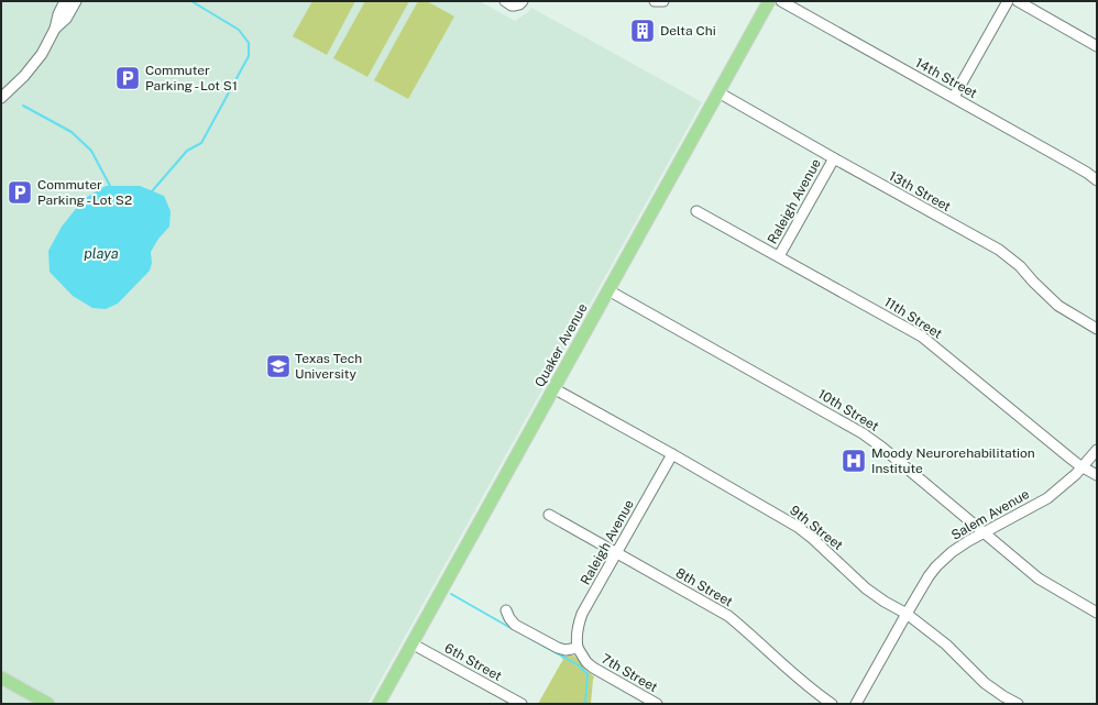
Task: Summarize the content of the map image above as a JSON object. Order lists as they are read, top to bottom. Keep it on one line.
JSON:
{"streets":{"main road":["Quaker Avenue"],"street":["14th Street","13th Street","Raleigh Avenue","11th Street","10th Street","Salem Avenue","9th Street","8th Street","6th Street","7th Street"]},"crossings":[["13th Street","Raleigh Avenue"],["13th Street","Quaker Avenue"],["Raleigh Avenue","11th Street"],["Raleigh Avenue","9th Street"],["Raleigh Avenue","8th Street"],["Raleigh Avenue","7th Street"],["11th Street","Salem Avenue"],["Quaker Avenue","10th Street"],["Quaker Avenue","9th Street"],["Quaker Avenue","6th Street"],["10th Street","Salem Avenue"],["Salem Avenue","9th Street"]],"water":["playa"],"places":{"building":["Delta Chi"],"parking":["Commuter Parking - Lot S1","Commuter Parking - Lot S2"],"school or university":["Texas Tech University"],"hospital":["Moody Neurorehabilitation Institute"]}}
